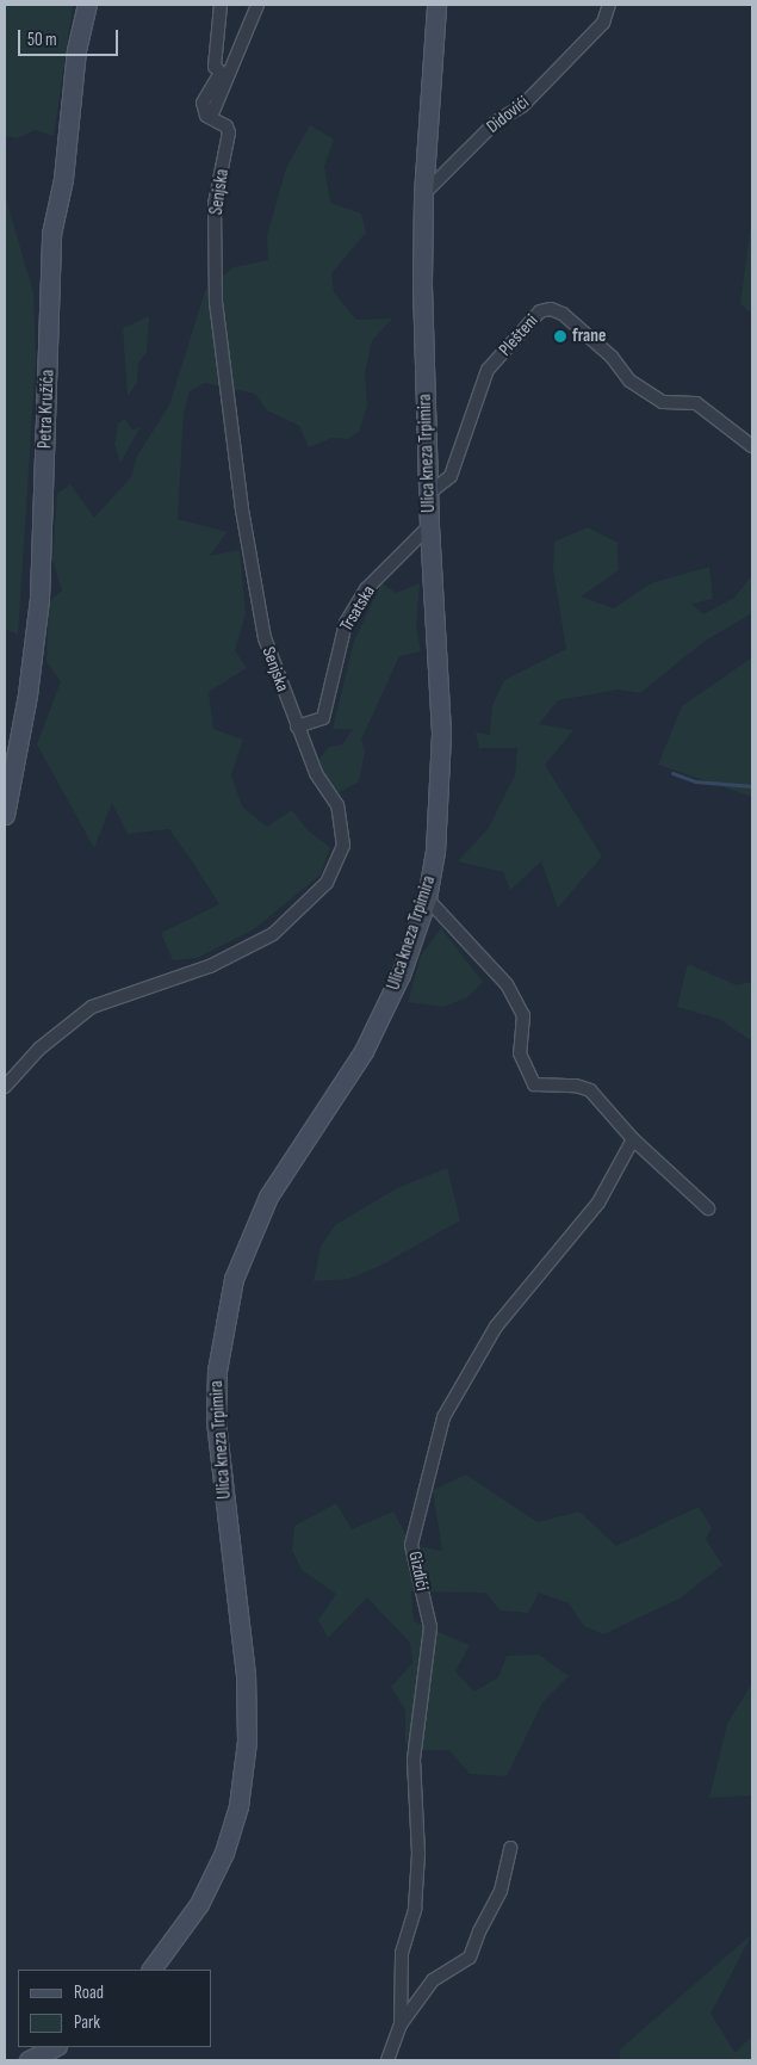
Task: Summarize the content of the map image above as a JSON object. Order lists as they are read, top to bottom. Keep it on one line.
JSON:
{"streets":{"main road":["Petra Kružića","Ulica kneza Trpimira"],"street":["Didovići","Senjska","Plešteni","Trsatska","Gizdići"]},"crossings":[["Didovići","Ulica kneza Trpimira"],["Senjska","Trsatska"],["Plešteni","Ulica kneza Trpimira"],["Ulica kneza Trpimira","Trsatska"]],"places":["frane"],"legend":["Road","Park"],"scale_bar":"50 m"}
